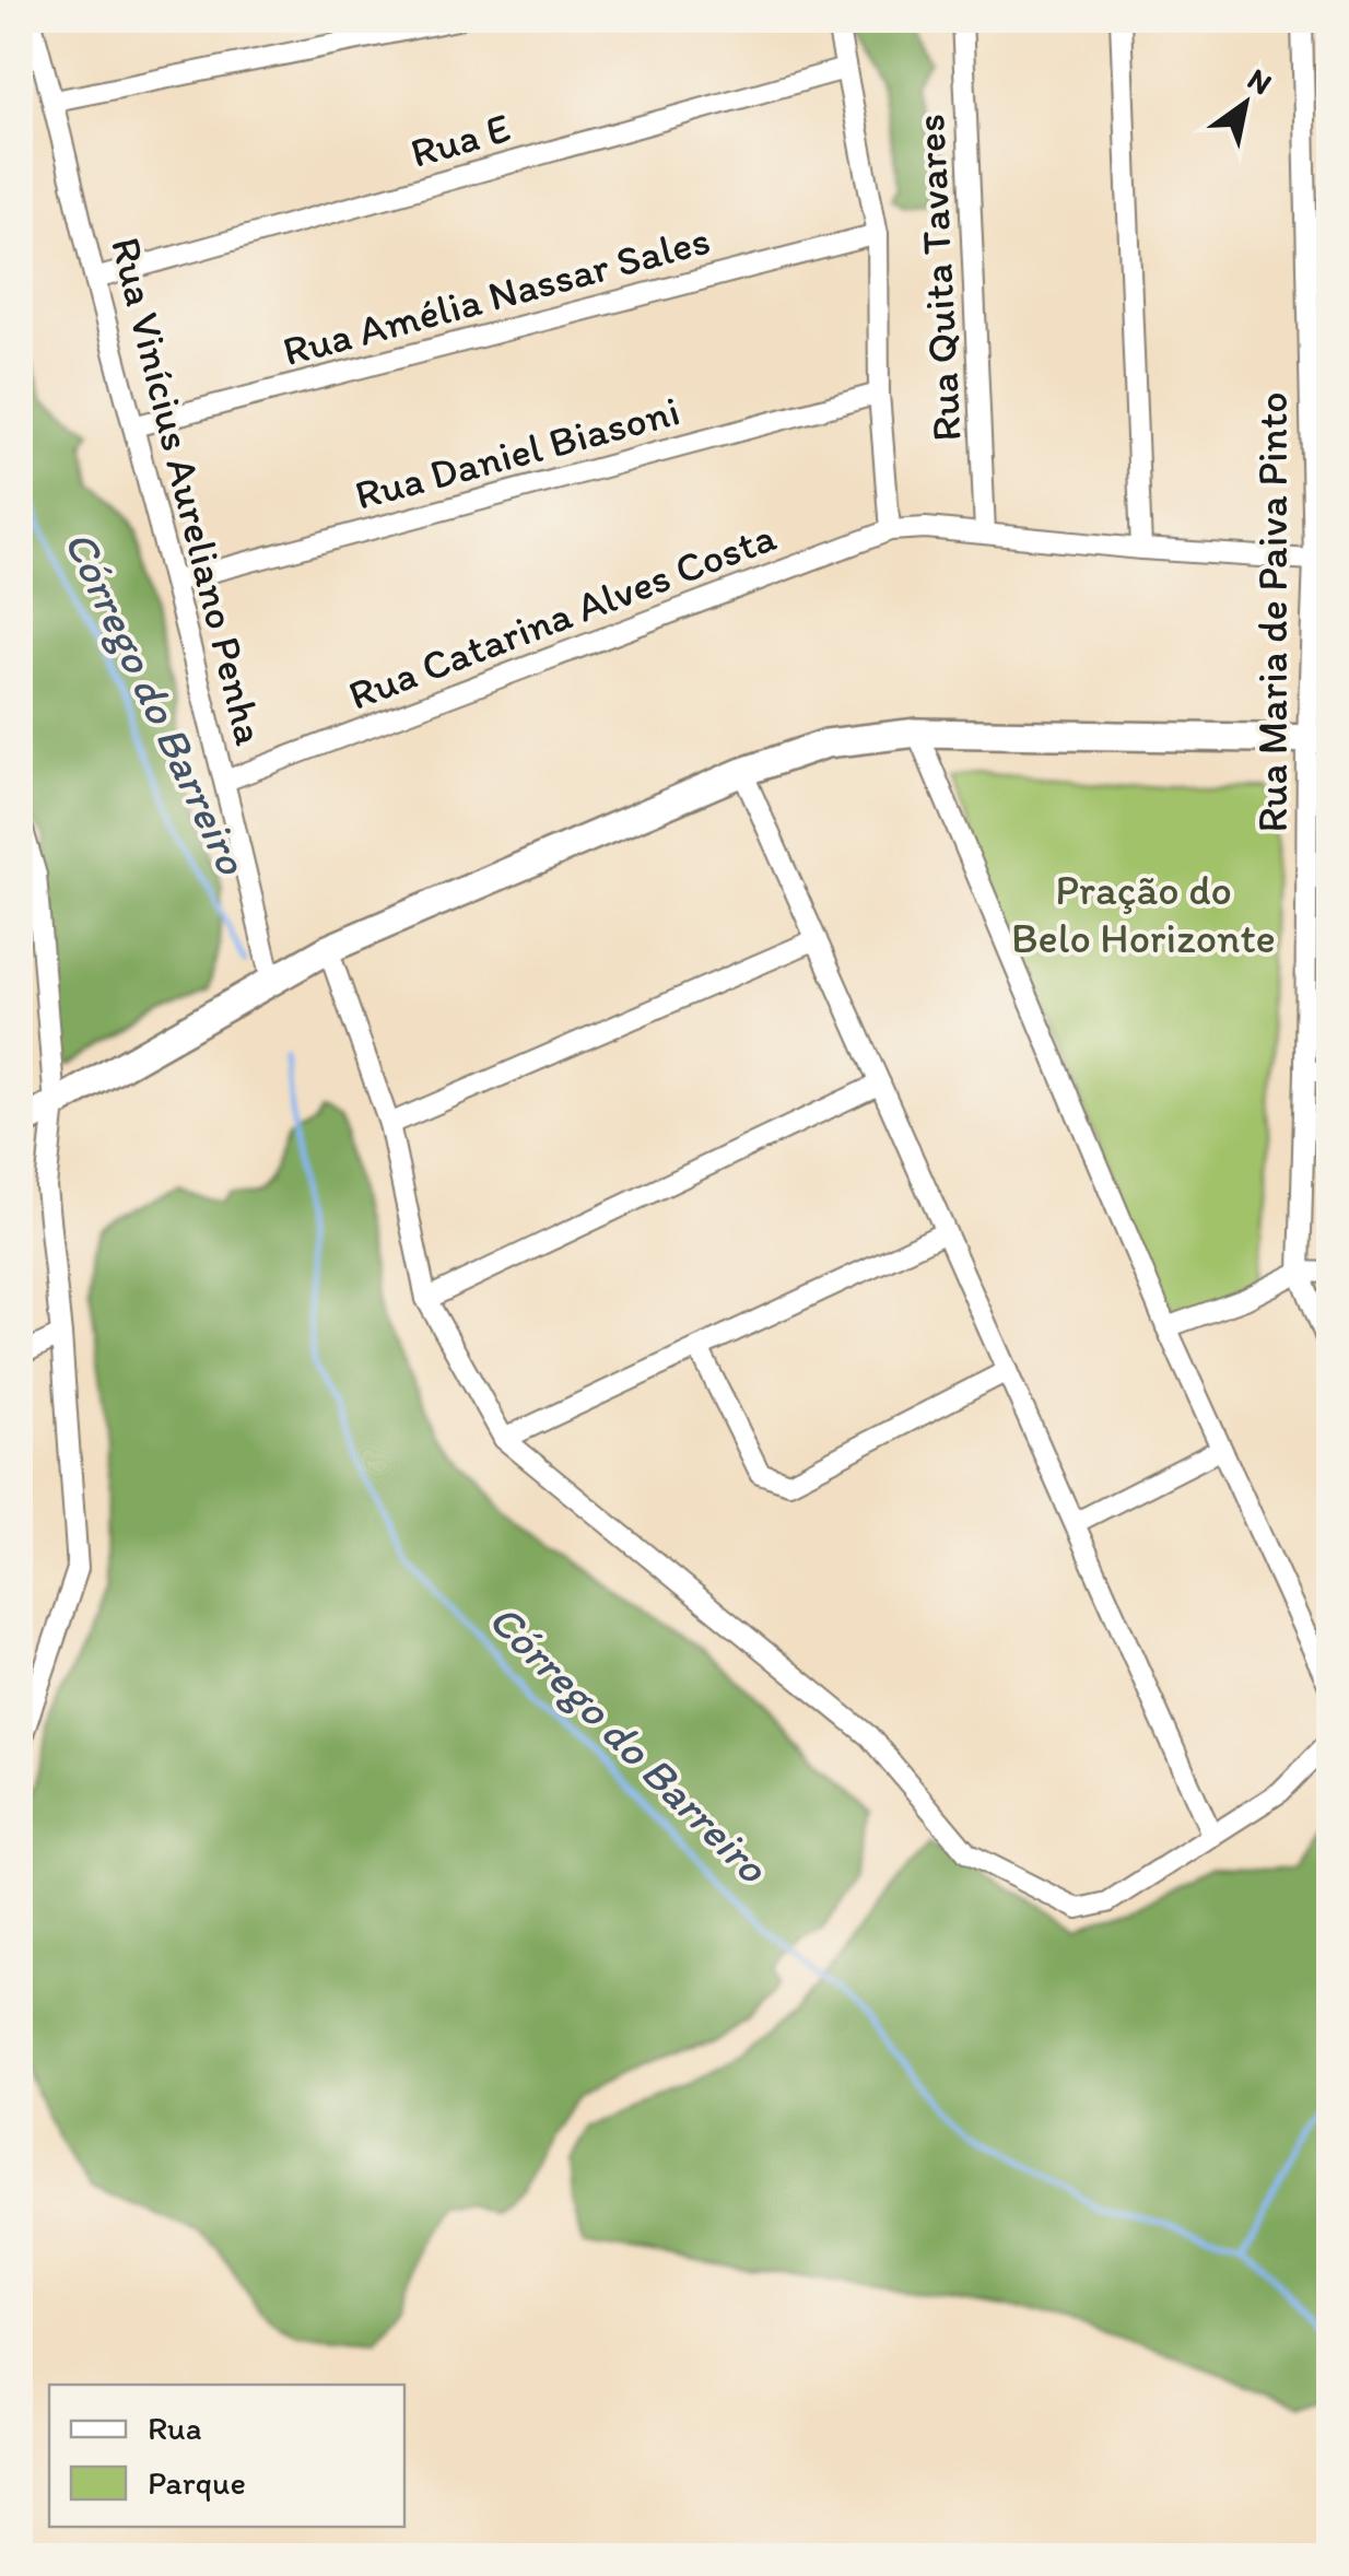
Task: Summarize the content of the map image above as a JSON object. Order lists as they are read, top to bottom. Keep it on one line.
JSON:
{"streets":{"street":["Rua E","Rua Quita Tavares","Rua Amélia Nassar Sales","Rua Daniel Biasoni","Rua Vinícius Aureliano Penha","Rua Maria de Paiva Pinto","Rua Catarina Alves Costa"]},"crossings":[["Rua E","Rua Vinícius Aureliano Penha"],["Rua Quita Tavares","Rua Catarina Alves Costa"],["Rua Amélia Nassar Sales","Rua Vinícius Aureliano Penha"],["Rua Daniel Biasoni","Rua Vinícius Aureliano Penha"],["Rua Vinícius Aureliano Penha","Rua Catarina Alves Costa"],["Rua Maria de Paiva Pinto","Rua Catarina Alves Costa"]],"water":["Córrego do Barreiro"],"parks":["Pração do Belo Horizonte"],"legend":["Rua","Parque"],"north":"top right"}
